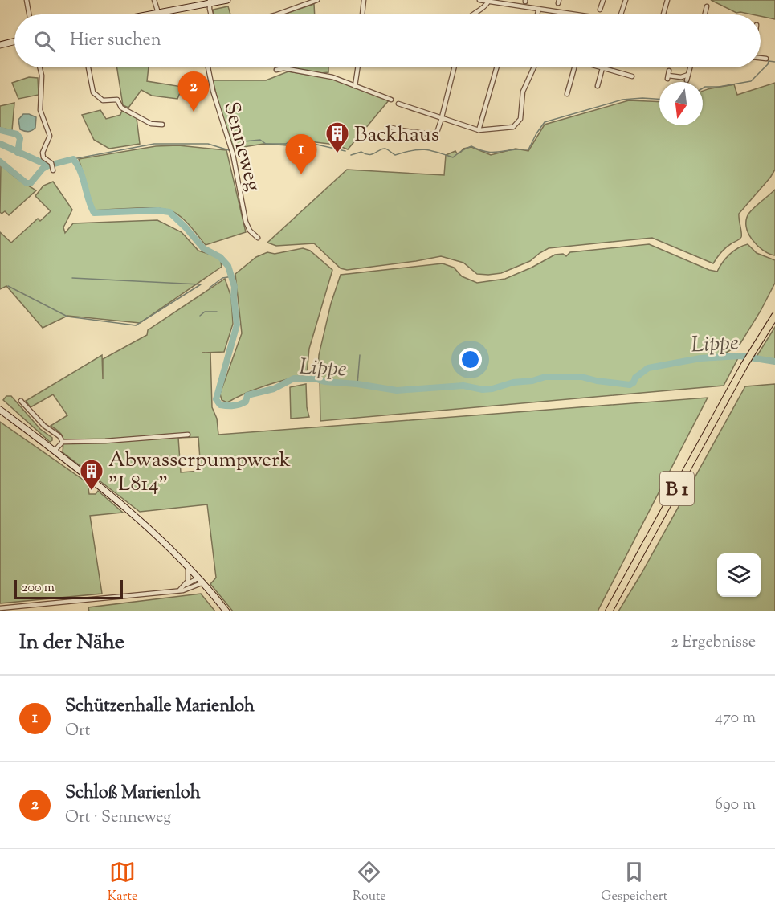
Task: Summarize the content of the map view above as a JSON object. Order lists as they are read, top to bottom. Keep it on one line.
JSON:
{"streets":{"highway":["B 1"],"street":["Senneweg"]},"water":["Lippe"],"places":{"building":["Backhaus","Abwasserpumpwerk \"L814\""]},"scale_bar":"200 m","north":"bottom","page":{"search":"Hier suchen","pins":["2","1"],"scale":"200 m","heading":["In der Nähe","2 Ergebnisse"],"list":[{"mark":"1","name":"Schützenhalle Marienloh","note":"Ort","value":"470 m"},{"mark":"2","name":"Schloß Marienloh","note":"Ort · Senneweg","value":"690 m"}],"nav":["Karte","Route","Gespeichert"]}}
